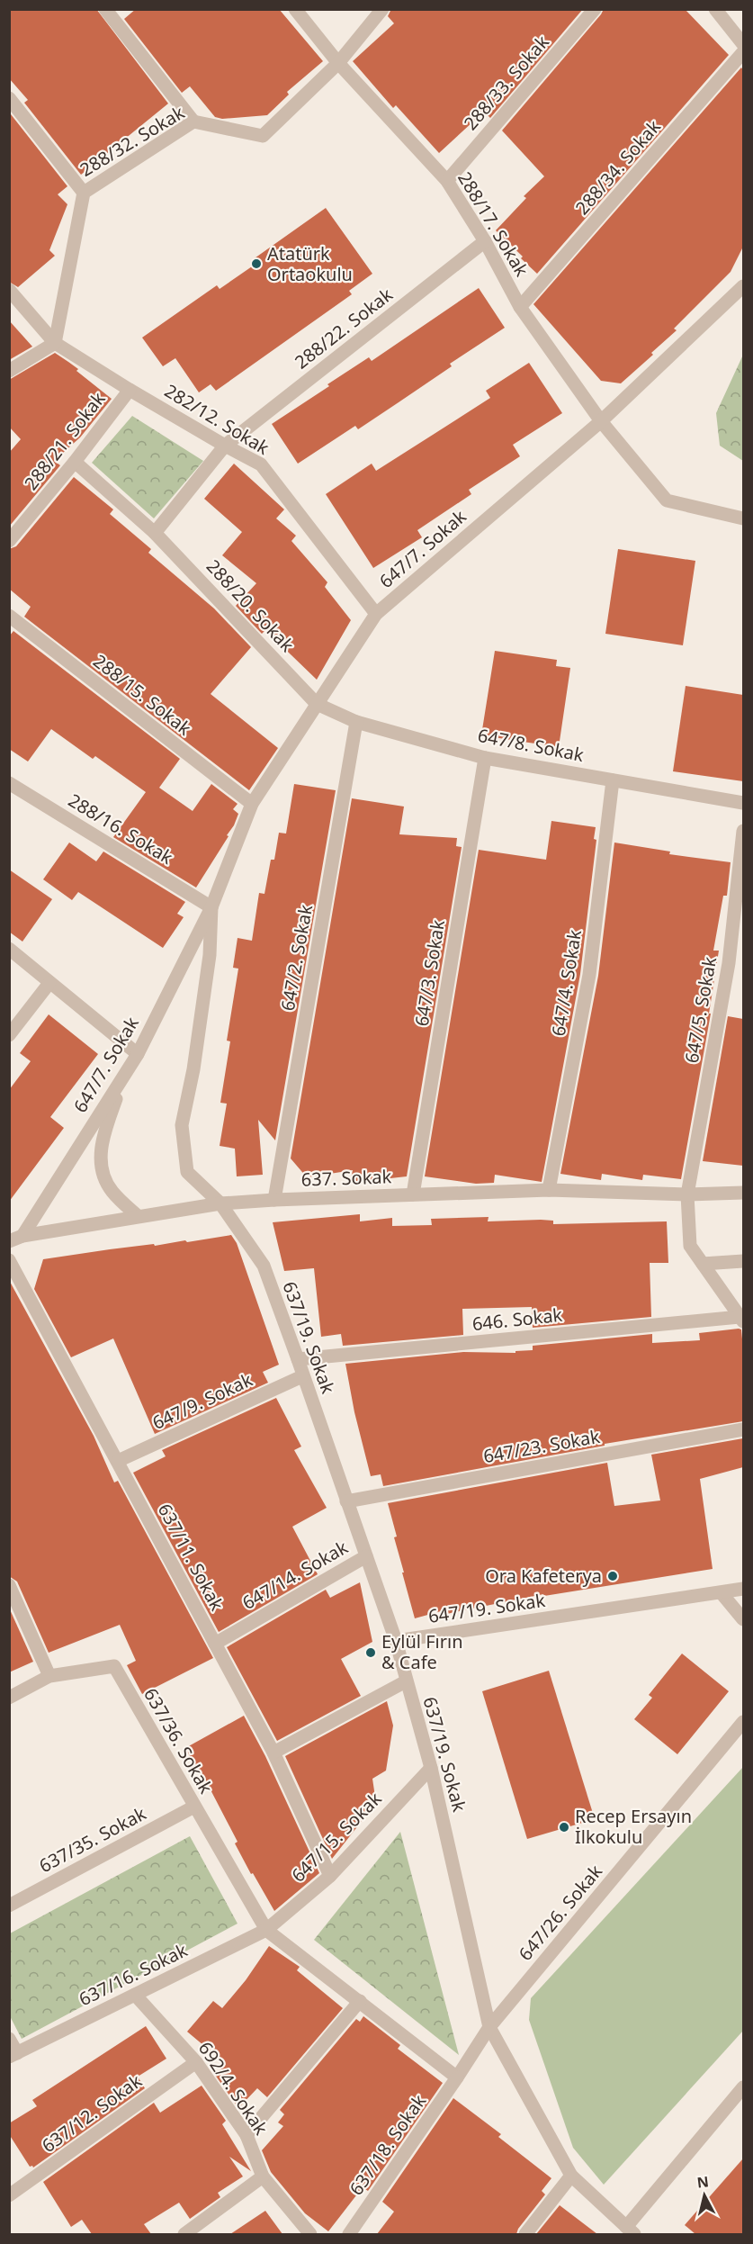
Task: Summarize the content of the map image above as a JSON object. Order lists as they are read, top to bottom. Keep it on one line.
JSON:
{"streets":{"street":["288/33. Sokak","288/32. Sokak","288/34. Sokak","288/17. Sokak","288/22. Sokak","282/12. Sokak","288/21. Sokak","647/7. Sokak","288/20. Sokak","288/15. Sokak","647/8. Sokak","288/16. Sokak","647/2. Sokak","647/3. Sokak","647/4. Sokak","647/5. Sokak","637. Sokak","646. Sokak","637/19. Sokak","647/9. Sokak","647/23. Sokak","637/11. Sokak","647/14. Sokak","647/19. Sokak","637/36. Sokak","647/15. Sokak","637/35. Sokak","647/26. Sokak","637/16. Sokak","692/4. Sokak","637/12. Sokak","637/18. Sokak"]},"crossings":[["288/33. Sokak","288/17. Sokak"],["288/32. Sokak","288/17. Sokak"],["288/32. Sokak","282/12. Sokak"],["288/34. Sokak","288/17. Sokak"],["288/17. Sokak","288/22. Sokak"],["288/17. Sokak","647/7. Sokak"],["288/22. Sokak","282/12. Sokak"],["282/12. Sokak","288/21. Sokak"],["282/12. Sokak","647/7. Sokak"],["288/21. Sokak","288/20. Sokak"],["647/7. Sokak","288/20. Sokak"],["647/7. Sokak","288/15. Sokak"],["647/7. Sokak","647/8. Sokak"],["647/7. Sokak","288/16. Sokak"],["647/7. Sokak","637. Sokak"],["647/7. Sokak","637/19. Sokak"],["288/20. Sokak","647/8. Sokak"],["647/8. Sokak","647/2. Sokak"],["647/8. Sokak","647/3. Sokak"],["647/8. Sokak","647/4. Sokak"],["647/2. Sokak","637. Sokak"],["647/3. Sokak","637. Sokak"],["647/4. Sokak","637. Sokak"],["647/5. Sokak","637. Sokak"],["647/5. Sokak","646. Sokak"],["637. Sokak","637/19. Sokak"],["646. Sokak","637/19. Sokak"],["637/19. Sokak","647/9. Sokak"],["637/19. Sokak","647/23. Sokak"],["637/19. Sokak","647/14. Sokak"],["637/19. Sokak","647/19. Sokak"],["637/19. Sokak","647/15. Sokak"],["637/19. Sokak","647/26. Sokak"],["647/9. Sokak","637/11. Sokak"],["637/11. Sokak","647/14. Sokak"],["637/11. Sokak","647/15. Sokak"],["637/36. Sokak","647/15. Sokak"],["637/36. Sokak","637/35. Sokak"],["637/36. Sokak","637/16. Sokak"],["647/15. Sokak","637/16. Sokak"],["647/26. Sokak","637/18. Sokak"],["637/16. Sokak","692/4. Sokak"],["692/4. Sokak","637/12. Sokak"]],"places":["Atatürk Ortaokulu","Ora Kafeterya","Eylül Fırın & Cafe","Recep Ersayın İlkokulu"],"north":"top"}
